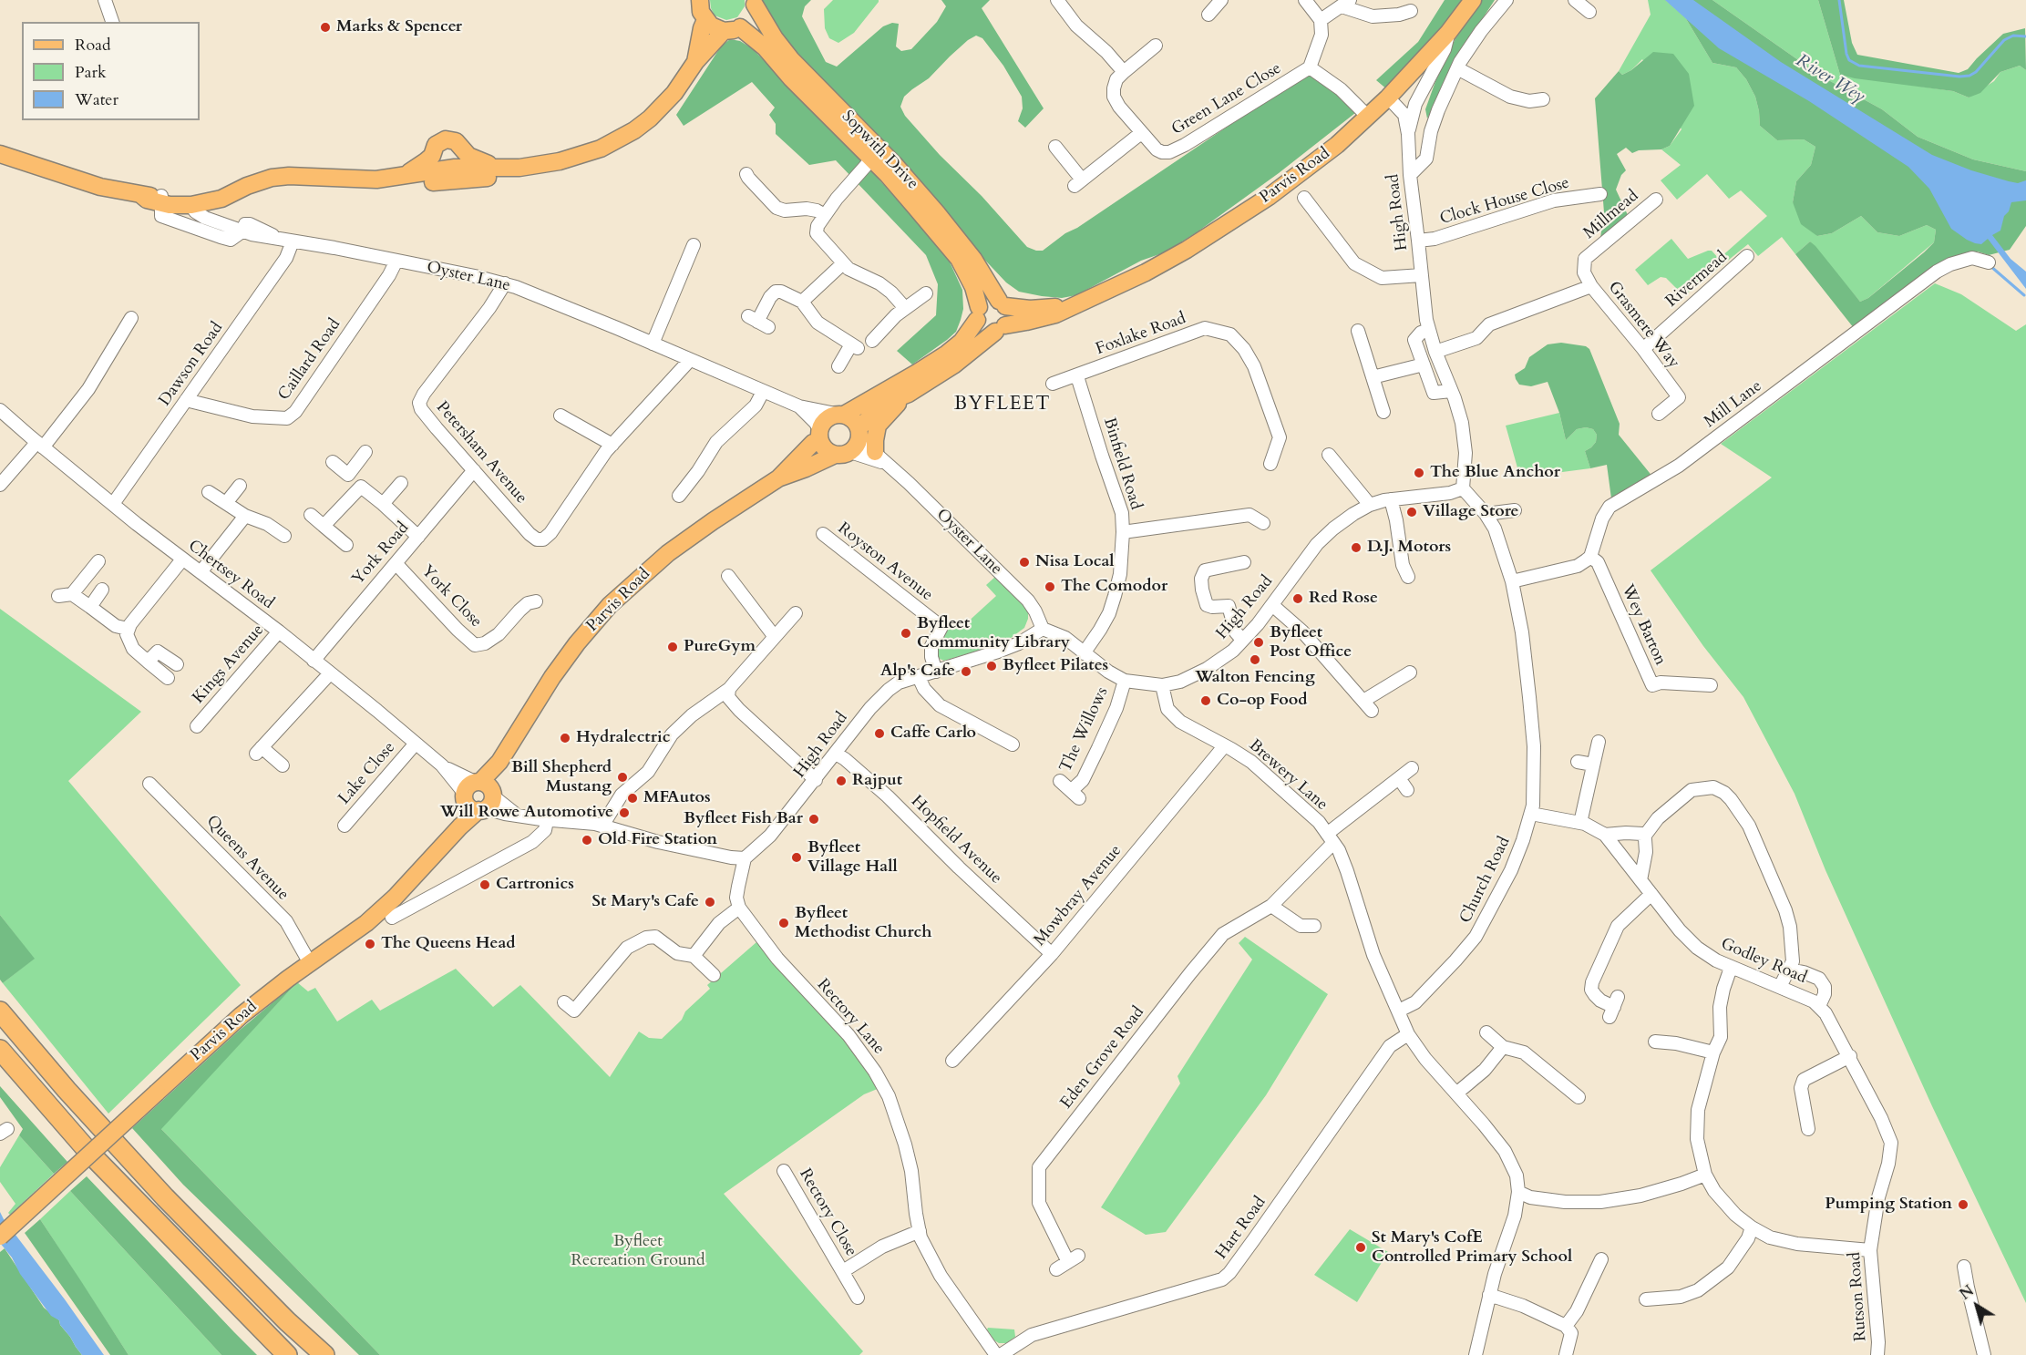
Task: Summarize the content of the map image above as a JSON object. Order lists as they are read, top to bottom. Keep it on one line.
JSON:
{"streets":{"main road":["Sopwith Drive","Parvis Road"],"street":["Green Lane Close","Clock House Close","High Road","Millmead","Oyster Lane","Rivermead","Grasmere Way","Foxlake Road","Caillard Road","Dawson Road","Mill Lane","Petersham Avenue","Binfield Road","York Road","Royston Avenue","Chertsey Road","York Close","Wey Barton","Kings Avenue","The Willows","Lake Close","Brewery Lane","Hopfield Avenue","Queens Avenue","Church Road","Mowbray Avenue","Godley Road","Rectory Lane","Eden Grove Road","Rectory Close","Hart Road","Rutson Road"]},"crossings":[["Sopwith Drive","Parvis Road"],["Parvis Road","High Road"],["Parvis Road","Oyster Lane"],["Parvis Road","Chertsey Road"],["Parvis Road","Queens Avenue"],["Clock House Close","High Road"],["High Road","Oyster Lane"],["High Road","Grasmere Way"],["High Road","Binfield Road"],["High Road","Royston Avenue"],["High Road","The Willows"],["High Road","Brewery Lane"],["High Road","Hopfield Avenue"],["High Road","Church Road"],["Millmead","Grasmere Way"],["Oyster Lane","Caillard Road"],["Oyster Lane","Dawson Road"],["Oyster Lane","Petersham Avenue"],["Rivermead","Grasmere Way"],["Foxlake Road","Binfield Road"],["Caillard Road","Dawson Road"],["Dawson Road","Chertsey Road"],["Mill Lane","Wey Barton"],["Petersham Avenue","York Road"],["York Road","Chertsey Road"],["York Road","York Close"],["Chertsey Road","Kings Avenue"],["Chertsey Road","Lake Close"],["Brewery Lane","Church Road"],["Brewery Lane","Mowbray Avenue"],["Brewery Lane","Eden Grove Road"],["Hopfield Avenue","Mowbray Avenue"],["Church Road","Godley Road"],["Godley Road","Rutson Road"],["Rectory Lane","Rectory Close"]],"districts":["BYFLEET"],"water":["River Wey"],"parks":["Byfleet Recreation Ground"],"places":["Marks & Spencer","The Blue Anchor","Village Store","D.J. Motors","Nisa Local","The Comodor","Red Rose","Byfleet Community Library","Byfleet Post Office","PureGym","Walton Fencing","Byfleet Pilates","Alp's Cafe","Co-op Food","Caffe Carlo","Hydralectric","Bill Shepherd Mustang","Rajput","MFAutos","Will Rowe Automotive","Byfleet Fish Bar","Old Fire Station","Byfleet Village Hall","Cartronics","St Mary's Cafe","Byfleet Methodist Church","The Queens Head","Pumping Station","St Mary's CofE Controlled Primary School"],"legend":["Road","Park","Water"],"north":"top left"}
